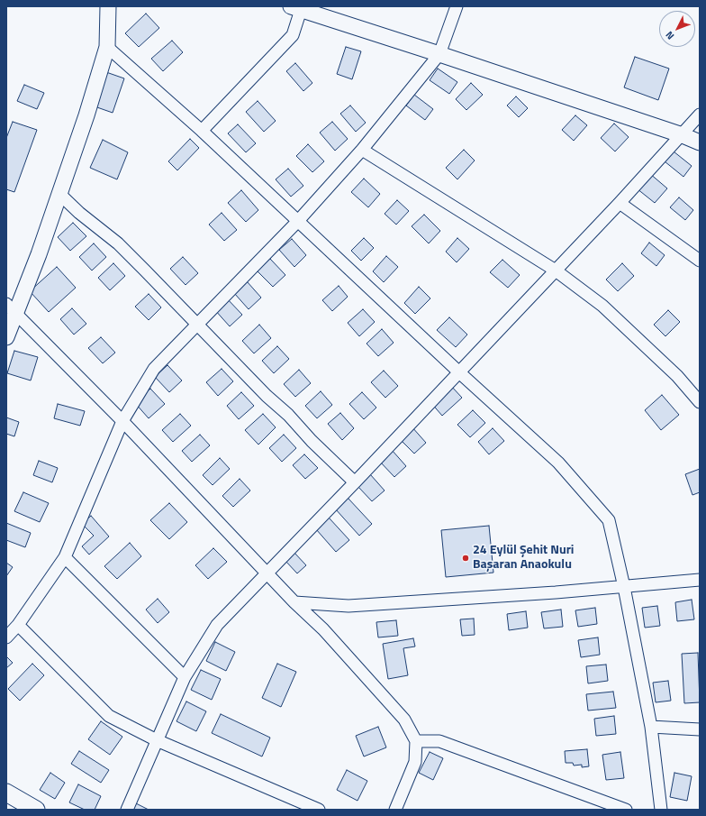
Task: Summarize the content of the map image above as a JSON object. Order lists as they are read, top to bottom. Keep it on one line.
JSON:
{"places":["24 Eylül Şehit Nuri Başaran Anaokulu"],"north":"bottom left"}
